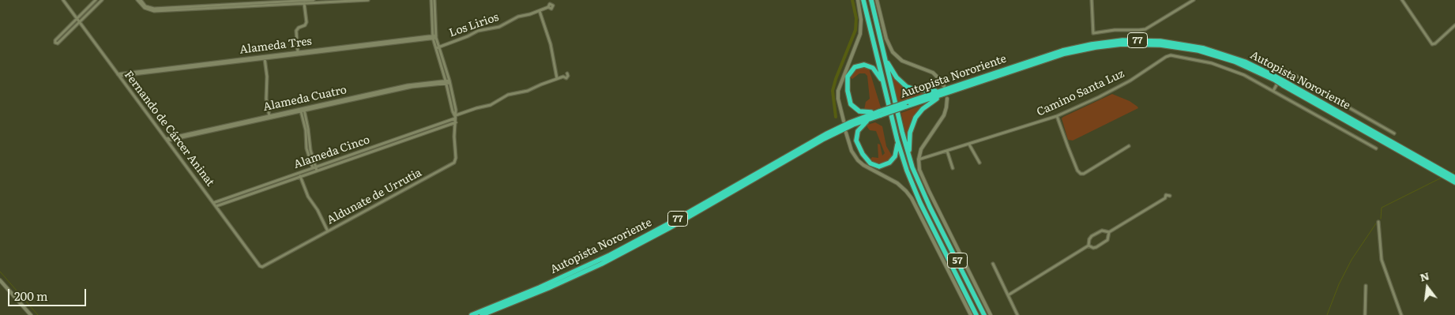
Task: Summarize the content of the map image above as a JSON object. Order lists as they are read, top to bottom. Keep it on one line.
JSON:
{"streets":{"highway":["77","Autopista Nororiente","57"],"street":["Los Lirios","Alameda Tres","Camino Santa Luz","Alameda Cuatro","Fernando de Cárcer Aninat","Alameda Cinco","Aldunate de Urrutia"]},"crossings":[["Los Lirios","Aldunate de Urrutia"],["Alameda Tres","Fernando de Cárcer Aninat"],["Alameda Tres","Aldunate de Urrutia"],["Alameda Cuatro","Fernando de Cárcer Aninat"],["Alameda Cuatro","Aldunate de Urrutia"],["Fernando de Cárcer Aninat","Alameda Cinco"],["Fernando de Cárcer Aninat","Aldunate de Urrutia"],["Alameda Cinco","Aldunate de Urrutia"]],"scale_bar":"200 m","north":"top"}
